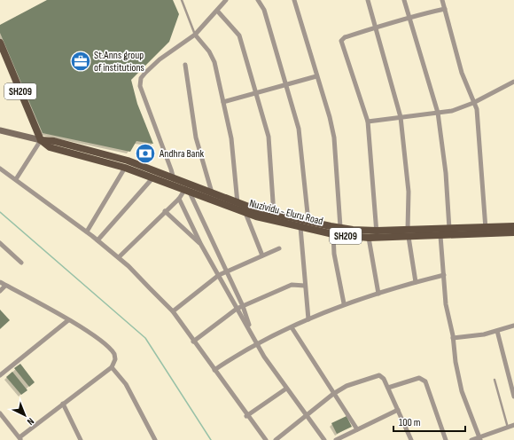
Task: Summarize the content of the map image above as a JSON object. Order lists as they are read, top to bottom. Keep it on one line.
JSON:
{"streets":{"main road":["SH209","Nuzividu - Eluru Road"]},"places":{"office":["St.Anns group of institutions"],"bank":["Andhra Bank"]},"scale_bar":"100 m","north":"bottom right"}
